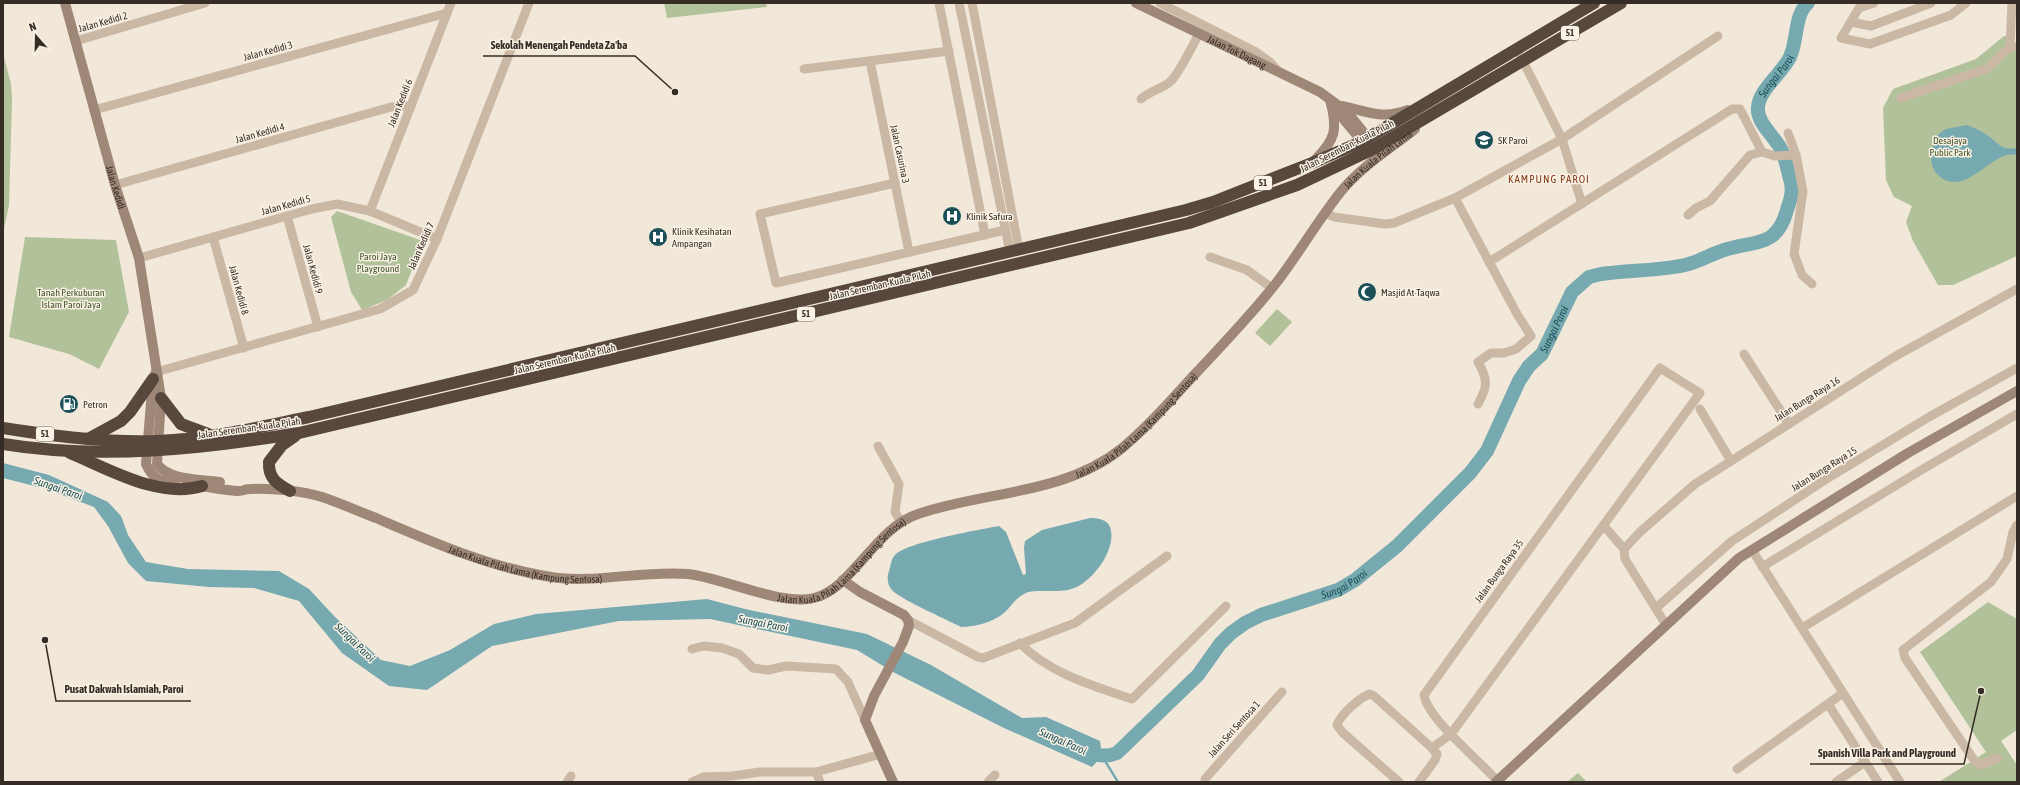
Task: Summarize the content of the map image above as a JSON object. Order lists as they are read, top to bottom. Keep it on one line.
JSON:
{"streets":{"highway":["51","Jalan Seremban-Kuala Pilah"],"street":["Jalan Kedidi 2","Jalan Kedidi 3","Jalan Tok Dagang","Jalan Kedidi 6","Jalan Kedidi 4","Jalan Casurina 3","Jalan Kuala Pilah Lama","Jalan Kedidi","Jalan Kedidi 5","Jalan Kedidi 7","Jalan Kedidi 9","Jalan Kedidi 8","Jalan Bunga Raya 16","Jalan Kuala Pilah Lama (Kampung Sentosa)","Jalan Bunga Raya 15","Jalan Bunga Raya 35","Jalan Seri Sentosa 1"]},"crossings":[["Jalan Kedidi 2","Jalan Kedidi"],["Jalan Kedidi 3","Jalan Kedidi 6"],["Jalan Kedidi 3","Jalan Kedidi"],["Jalan Tok Dagang","Jalan Seremban-Kuala Pilah"],["Jalan Kedidi 6","Jalan Kedidi 4"],["Jalan Kedidi 6","Jalan Kedidi 5"],["Jalan Kedidi 4","Jalan Kedidi"],["Jalan Seremban-Kuala Pilah","Jalan Kuala Pilah Lama"],["Jalan Seremban-Kuala Pilah","Jalan Kuala Pilah Lama (Kampung Sentosa)"],["Jalan Kuala Pilah Lama","Jalan Kuala Pilah Lama (Kampung Sentosa)"],["Jalan Kedidi","Jalan Kedidi 5"],["Jalan Kedidi","Jalan Kedidi 7"],["Jalan Kedidi 5","Jalan Kedidi 7"],["Jalan Kedidi 5","Jalan Kedidi 9"],["Jalan Kedidi 5","Jalan Kedidi 8"],["Jalan Kedidi 7","Jalan Kedidi 9"],["Jalan Kedidi 7","Jalan Kedidi 8"]],"districts":["KAMPUNG PAROI"],"water":["Sungai Paroi"],"parks":["Desajaya Public Park","Paroi Jaya Playground","Tanah Perkuburan Islam Paroi Jaya"],"places":{"other":["Sekolah Menengah Pendeta Za'ba","Pusat Dakwah Islamiah, Paroi","Spanish Villa Park and Playground"],"school or university":["SK Paroi"],"hospital":["Klinik Safura","Klinik Kesihatan Ampangan"],"mosque":["Masjid At-Taqwa"],"fuel station":["Petron"]},"north":"top"}
